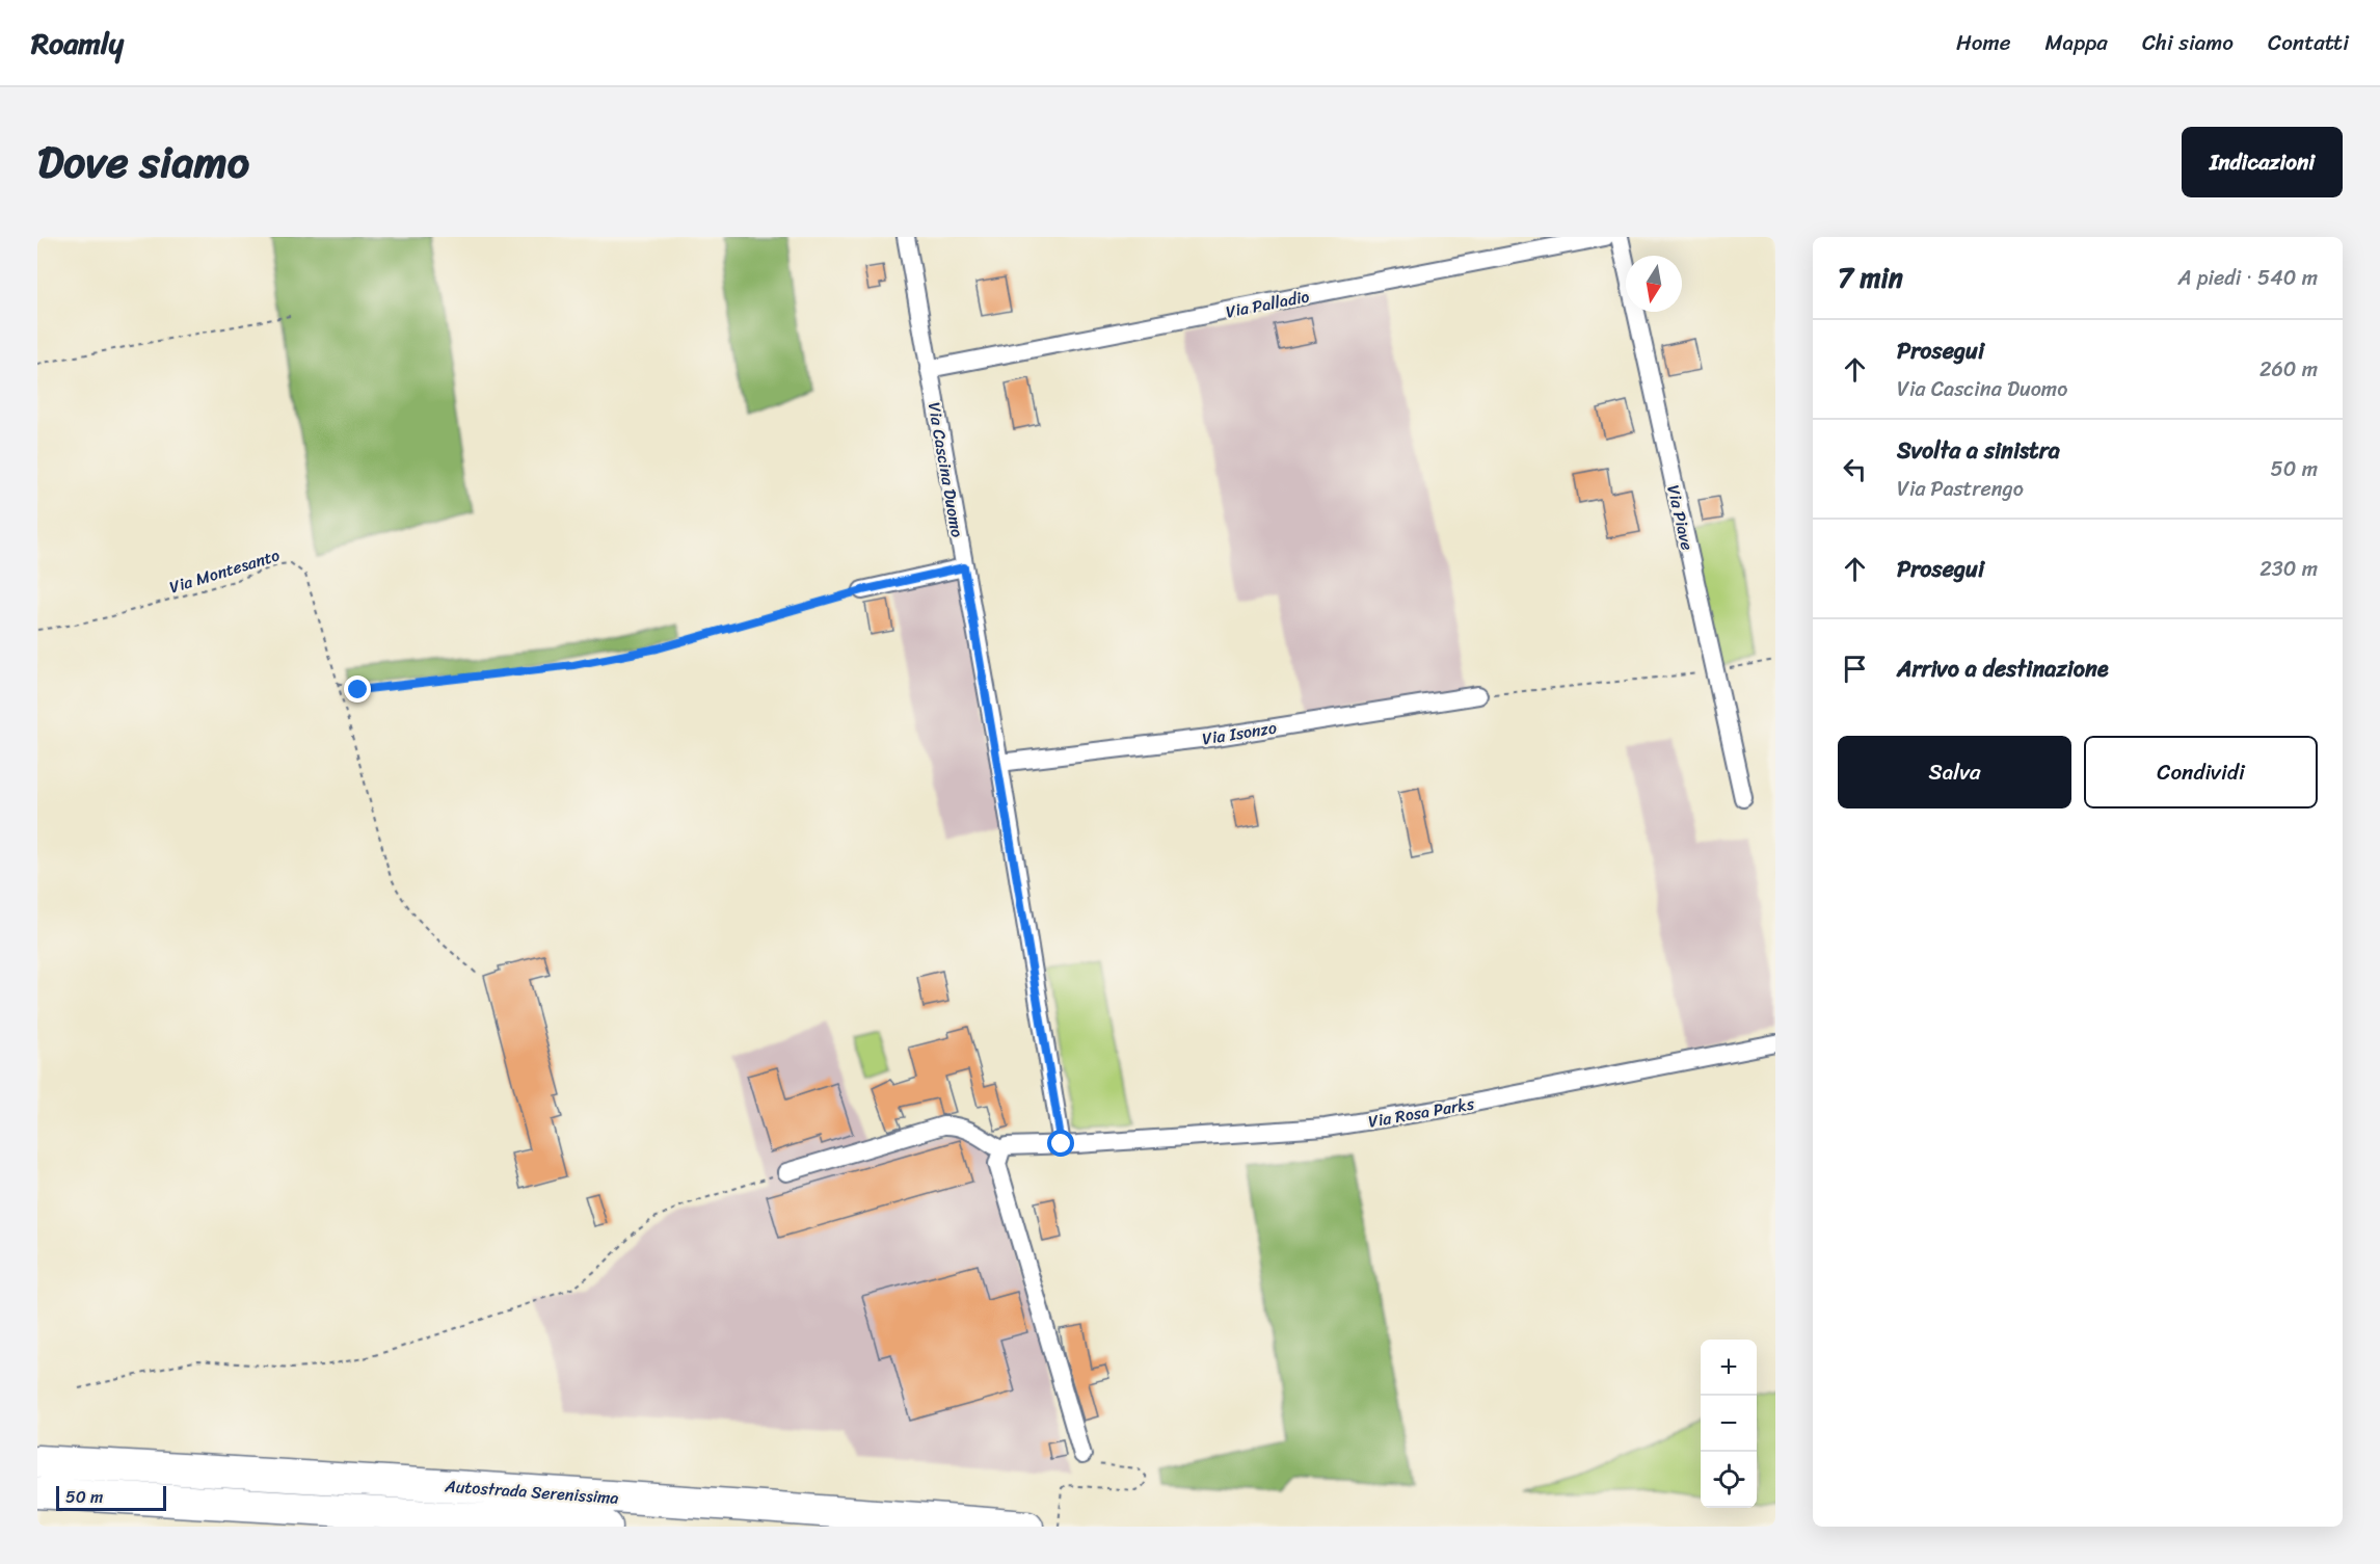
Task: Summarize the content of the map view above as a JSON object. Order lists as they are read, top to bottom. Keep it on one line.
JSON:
{"streets":{"highway":["Autostrada Serenissima"],"street":["Via Palladio","Via Cascina Duomo","Via Piave","Via Isonzo","Via Rosa Parks"],"path":["Via Montesanto"]},"crossings":[["Via Palladio","Via Cascina Duomo"],["Via Cascina Duomo","Via Isonzo"],["Via Cascina Duomo","Via Rosa Parks"]],"scale_bar":"50 m","north":"bottom","page":{"header":"Roamly","nav":["Home","Mappa","Chi siamo","Contatti"],"title":"Dove siamo","buttons":["Indicazioni",["Salva","Condividi"]],"heading":["7 min","A piedi · 540 m"],"list":[["Prosegui","Via Cascina Duomo","260 m"],["Svolta a sinistra","Via Pastrengo","50 m"],["Prosegui","230 m"],"Arrivo a destinazione"],"map_buttons":["+","−"],"scale":"50 m"}}
